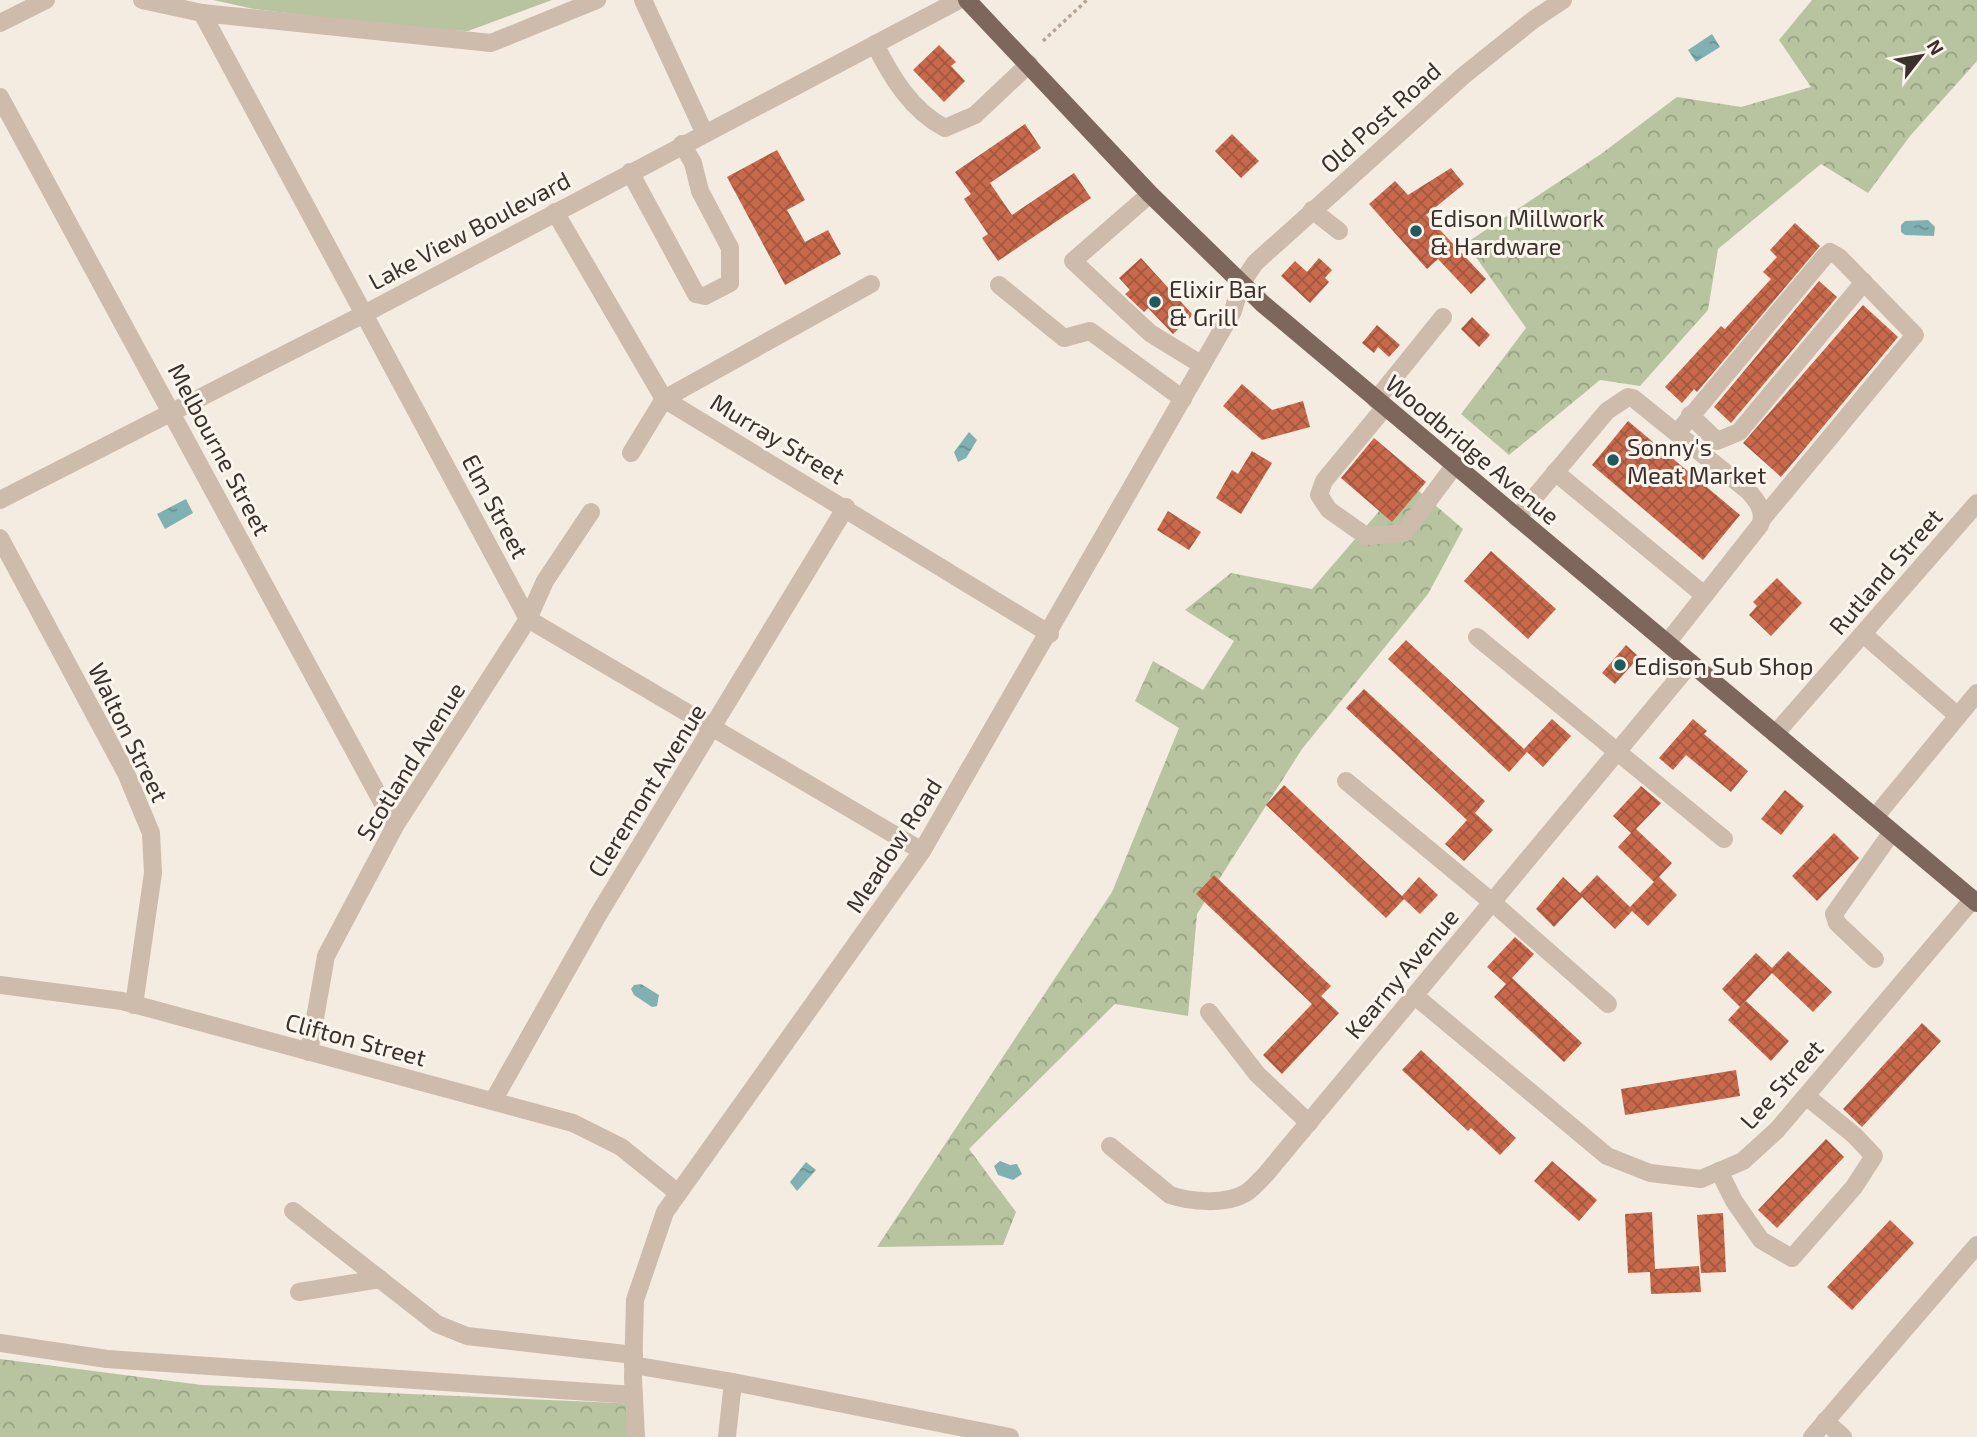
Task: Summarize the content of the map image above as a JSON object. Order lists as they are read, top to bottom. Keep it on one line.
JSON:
{"streets":{"main road":["Woodbridge Avenue"],"street":["Old Post Road","Lake View Boulevard","Murray Street","Melbourne Street","Elm Street","Rutland Street","Walton Street","Scotland Avenue","Cleremont Avenue","Meadow Road","Kearny Avenue","Clifton Street","Lee Street"]},"crossings":[["Old Post Road","Woodbridge Avenue"],["Old Post Road","Meadow Road"],["Lake View Boulevard","Murray Street"],["Lake View Boulevard","Melbourne Street"],["Lake View Boulevard","Elm Street"],["Murray Street","Cleremont Avenue"],["Murray Street","Meadow Road"],["Melbourne Street","Scotland Avenue"],["Woodbridge Avenue","Rutland Street"],["Woodbridge Avenue","Meadow Road"],["Woodbridge Avenue","Kearny Avenue"],["Woodbridge Avenue","Lee Street"],["Elm Street","Scotland Avenue"],["Walton Street","Clifton Street"],["Scotland Avenue","Clifton Street"],["Cleremont Avenue","Clifton Street"],["Meadow Road","Clifton Street"],["Kearny Avenue","Lee Street"]],"places":["Edison Millwork & Hardware","Elixir Bar & Grill","Sonny's Meat Market","Edison Sub Shop"],"north":"top right"}
